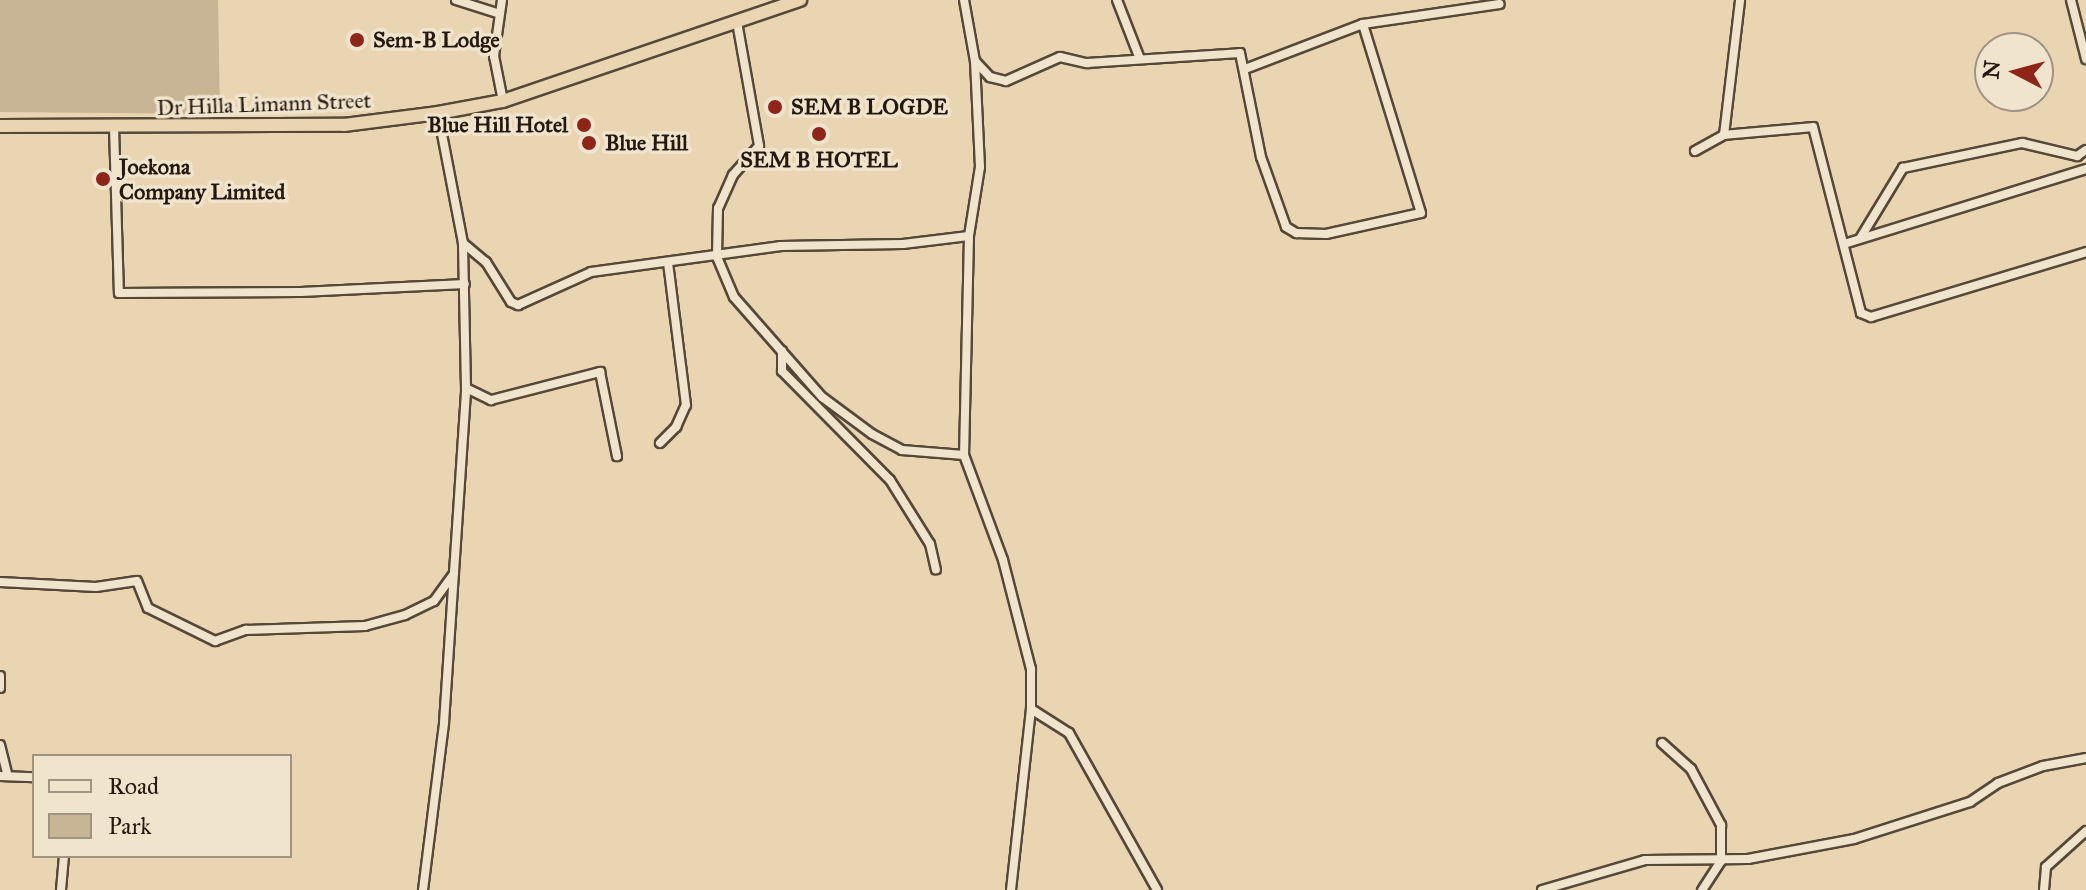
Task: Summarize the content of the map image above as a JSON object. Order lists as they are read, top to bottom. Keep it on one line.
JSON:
{"streets":{"highway":["Dr Hilla Limann Street"]},"places":["Sem-B Lodge","SEM B LOGDE","Blue Hill Hotel","SEM B HOTEL","Blue Hill","Joekona Company Limited"],"legend":["Road","Park"],"north":"left"}
